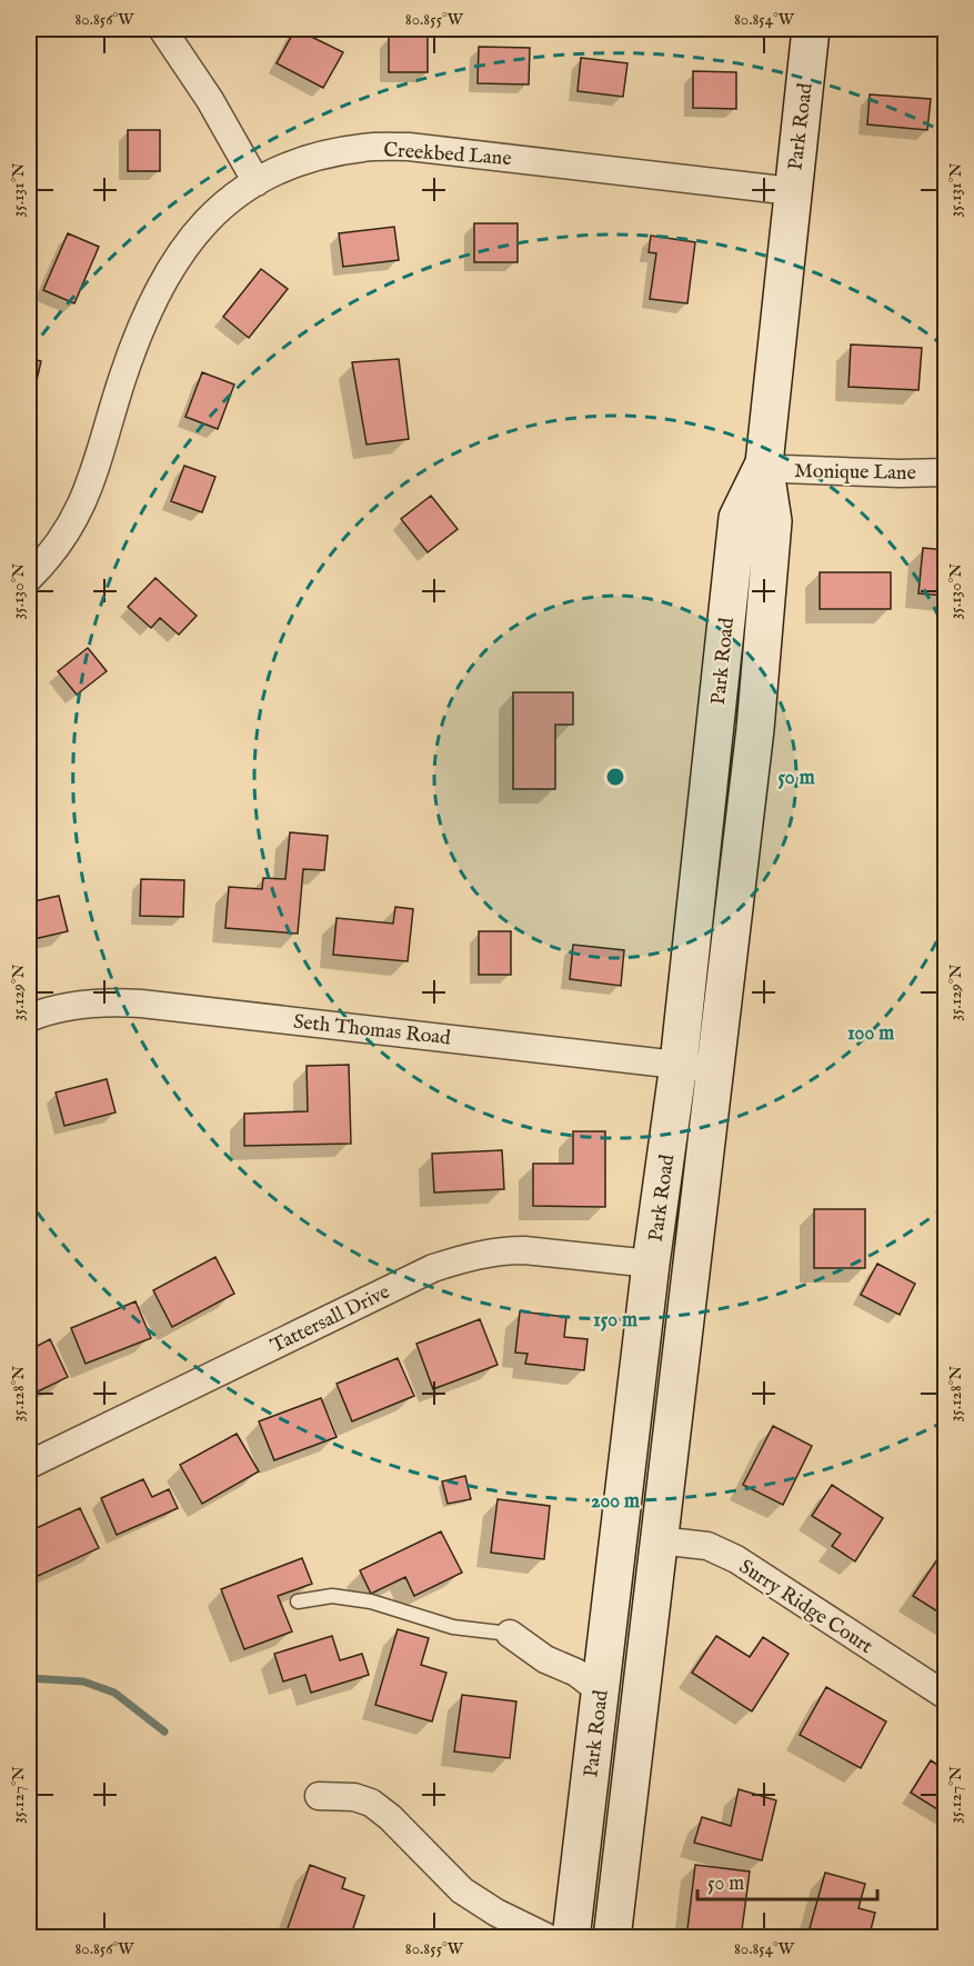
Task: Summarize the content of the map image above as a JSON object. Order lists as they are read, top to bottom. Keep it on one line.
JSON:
{"streets":{"main road":["Park Road"],"street":["Creekbed Lane","Monique Lane","Seth Thomas Road","Tattersall Drive","Surry Ridge Court"]},"crossings":[["Park Road","Creekbed Lane"],["Park Road","Monique Lane"],["Park Road","Seth Thomas Road"],["Park Road","Tattersall Drive"],["Park Road","Surry Ridge Court"]],"scale_bar":"50 m","coordinates":["80.856°W","80.855°W","80.854°W","35.131°N","35.130°N","35.129°N","35.128°N","35.127°N"],"rings":["50 m","100 m","150 m","200 m"]}
